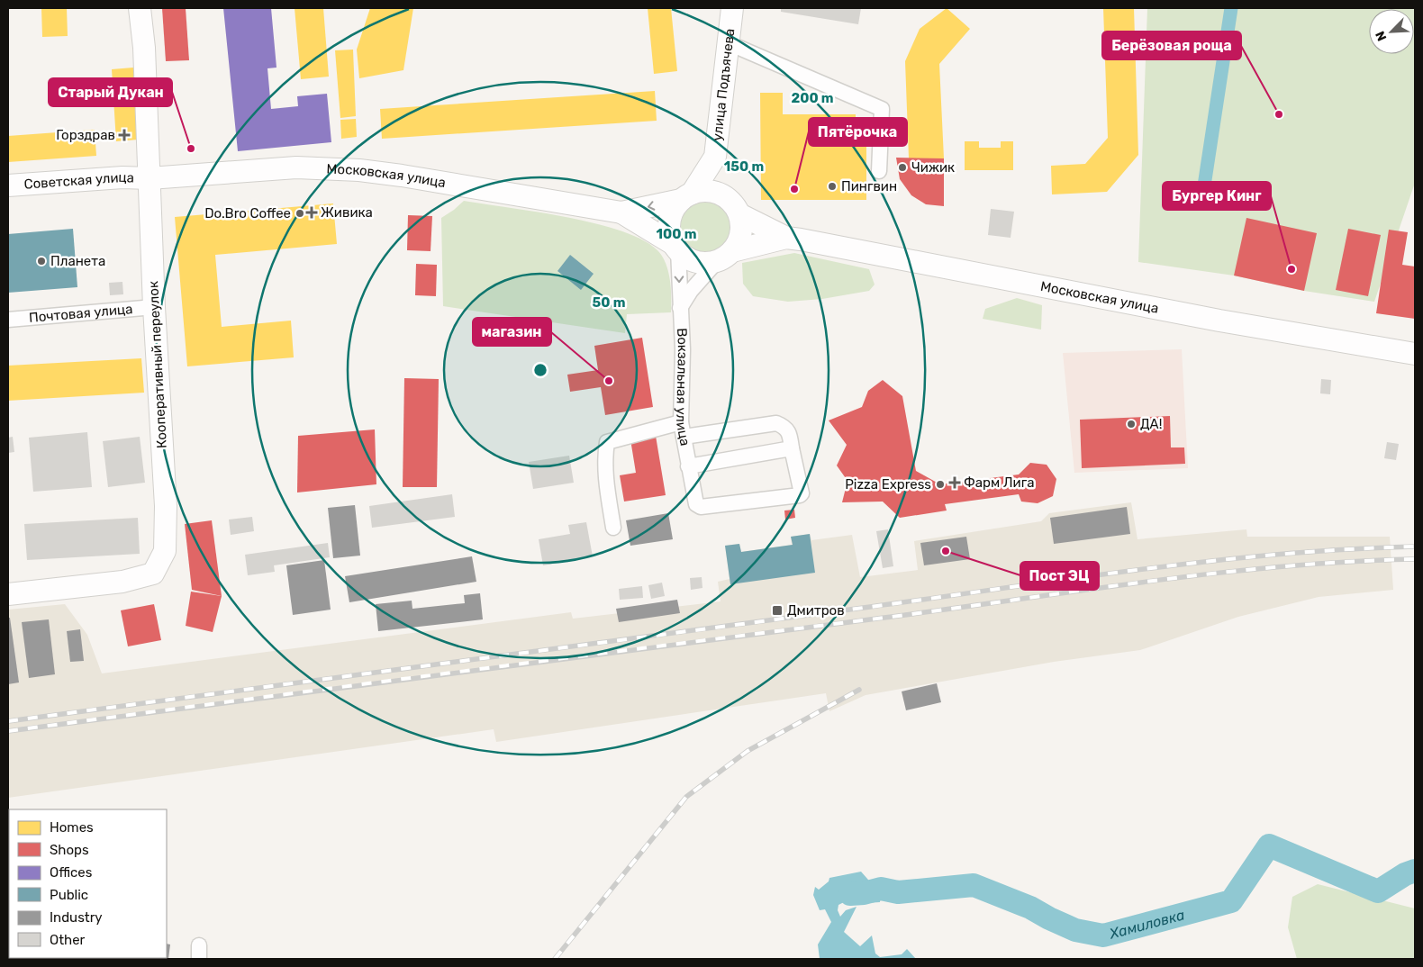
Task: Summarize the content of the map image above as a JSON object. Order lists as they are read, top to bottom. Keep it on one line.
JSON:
{"streets":{"main road":["улица Подъячева","Московская улица","Советская улица","Кооперативный переулок"],"street":["Почтовая улица","Вокзальная улица"]},"crossings":[["улица Подъячева","Московская улица"],["улица Подъячева","Вокзальная улица"],["Московская улица","Советская улица"],["Московская улица","Кооперативный переулок"],["Московская улица","Вокзальная улица"],["Советская улица","Кооперативный переулок"],["Почтовая улица","Кооперативный переулок"]],"water":["Хамиловка"],"places":{"other":["Берёзовая роща","Старый Дукан","Чижик","Пингвин","Пятёрочка","Do.Bro Coffee","Планета","Бургер Кинг","магазин","ДА!","Pizza Express","Пост ЭЦ"],"health":["Горздрав","Живика","Фарм Лига"],"transit":["Дмитров"]},"legend":["Homes","Shops","Offices","Public","Industry","Other"],"north":"bottom left","rings":["200 m","150 m","100 m","50 m"]}
